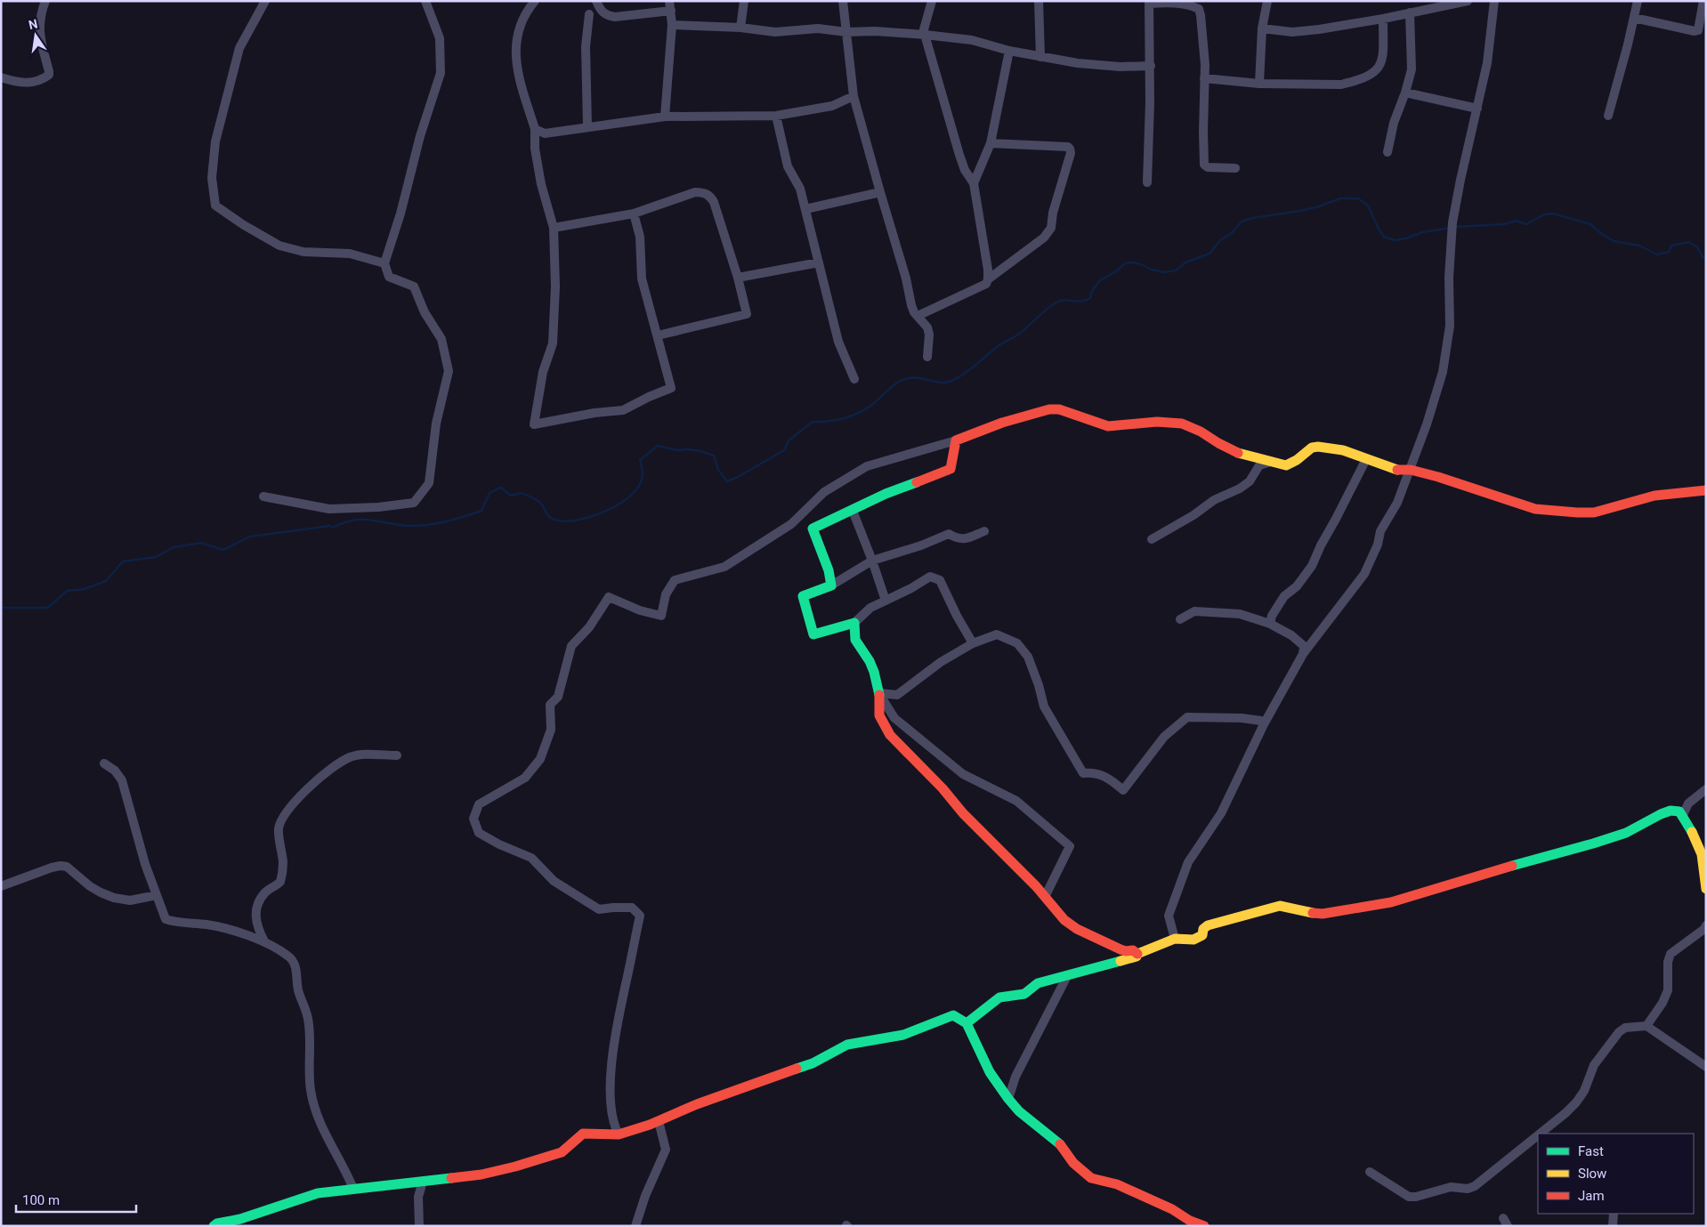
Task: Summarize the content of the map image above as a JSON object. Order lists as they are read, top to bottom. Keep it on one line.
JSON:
{"legend":["Fast","Slow","Jam"],"scale_bar":"100 m","north":"top"}
